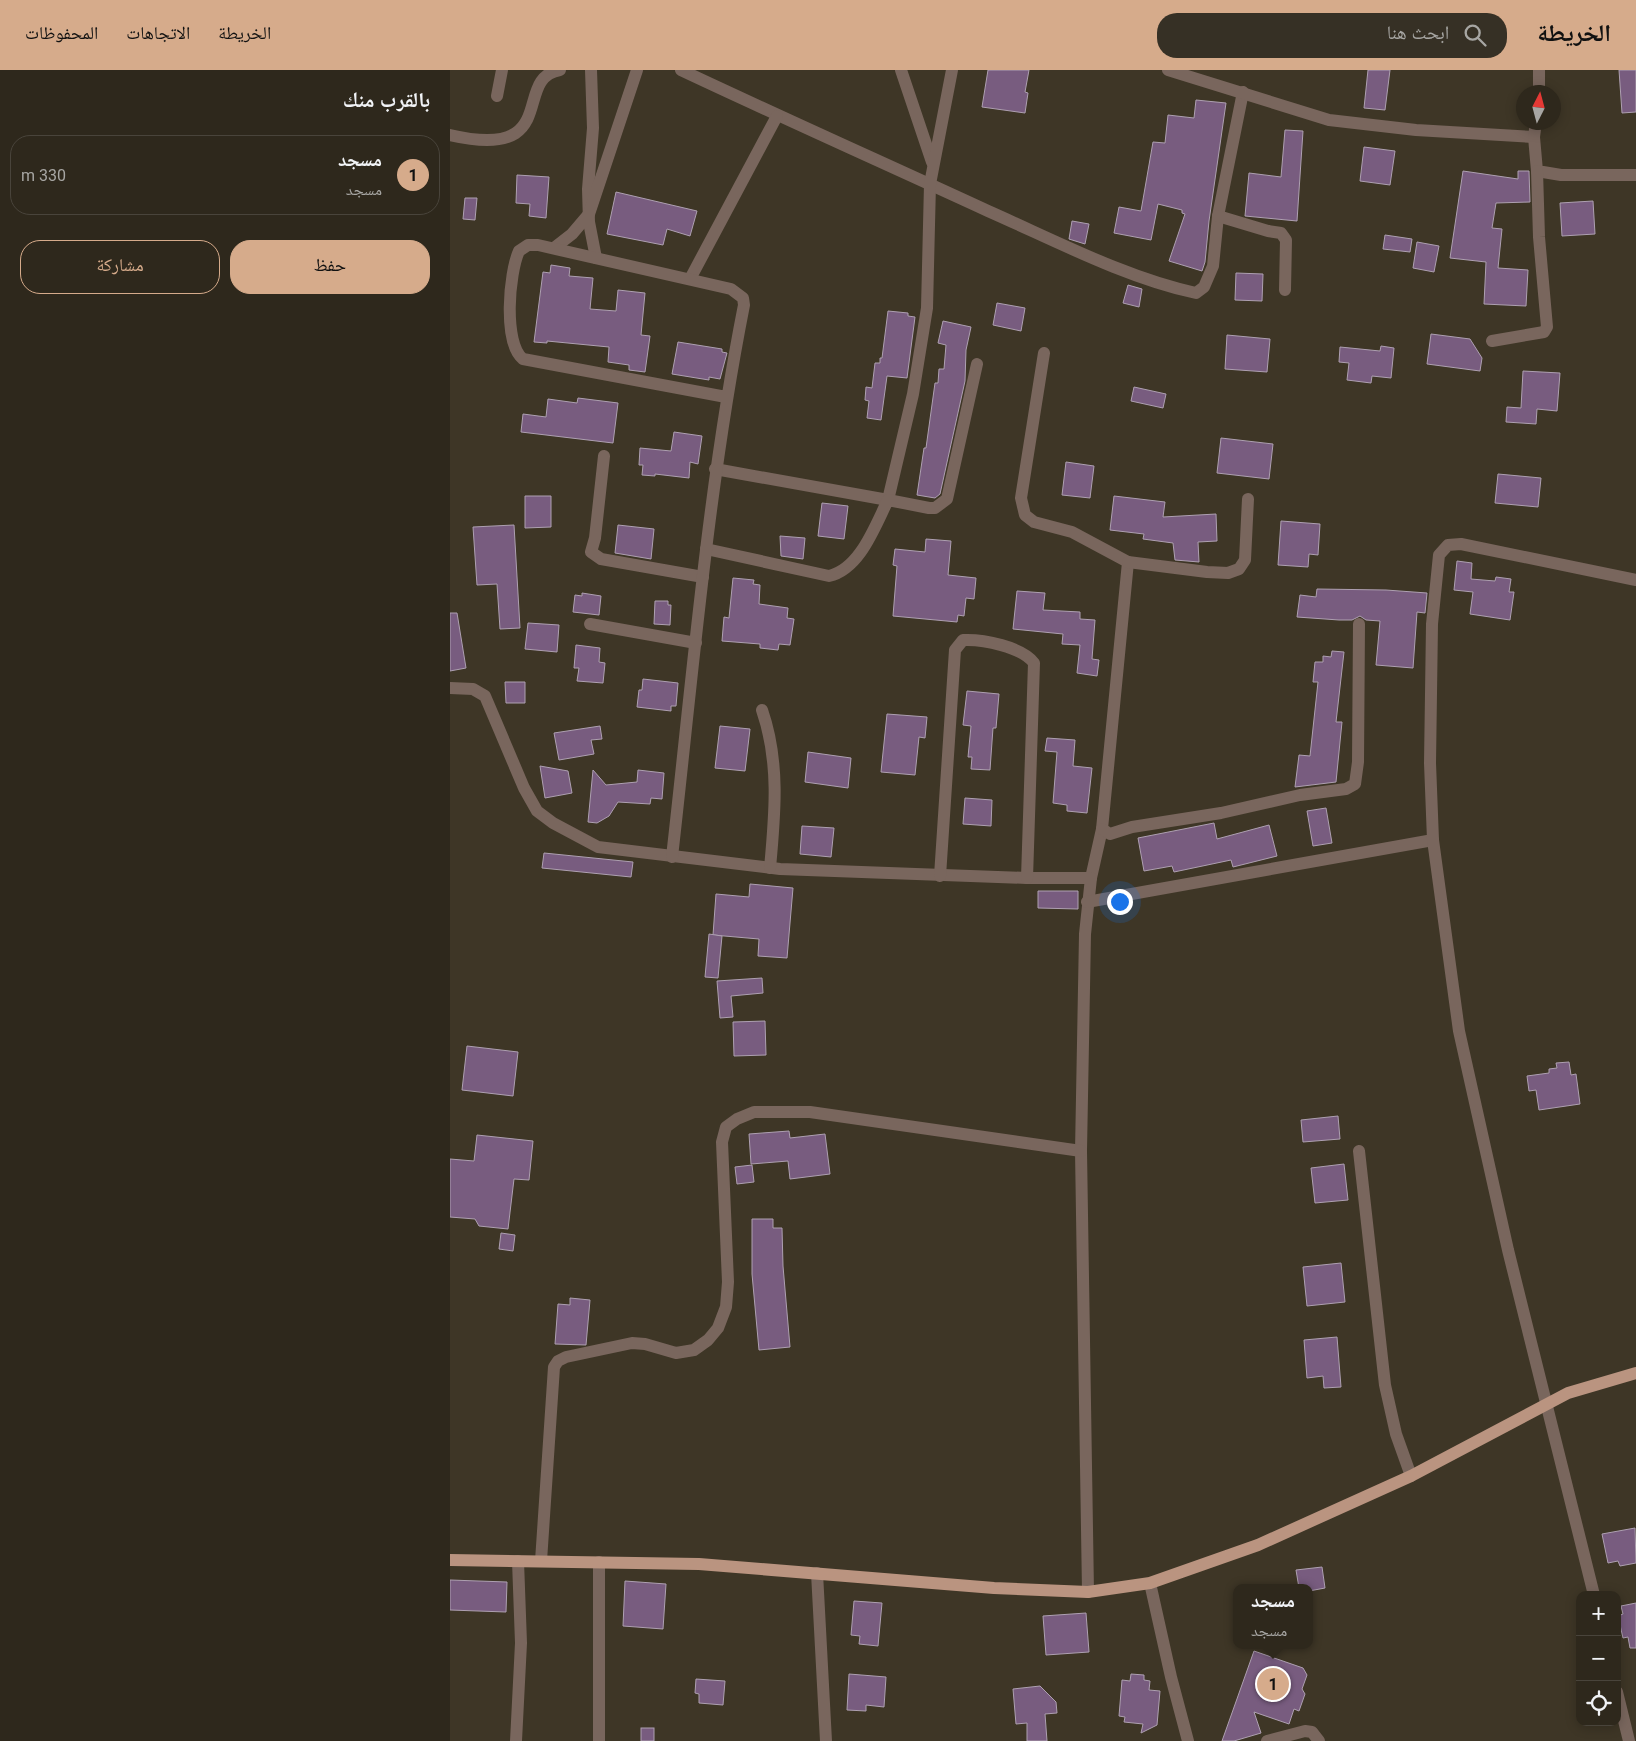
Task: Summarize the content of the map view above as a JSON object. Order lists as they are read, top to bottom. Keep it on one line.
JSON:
{"north":"top","page":{"header":"الخريطة","search":"ابحث هنا","nav":["الخريطة","الاتجاهات","المحفوظات"],"heading":"بالقرب منك","list":[{"mark":"1","name":"مسجد","note":"مسجد","value":"330 m"}],"buttons":["حفظ","مشاركة"],"popup":["مسجد","مسجد"],"map_buttons":["+","−"],"pins":"1"}}
